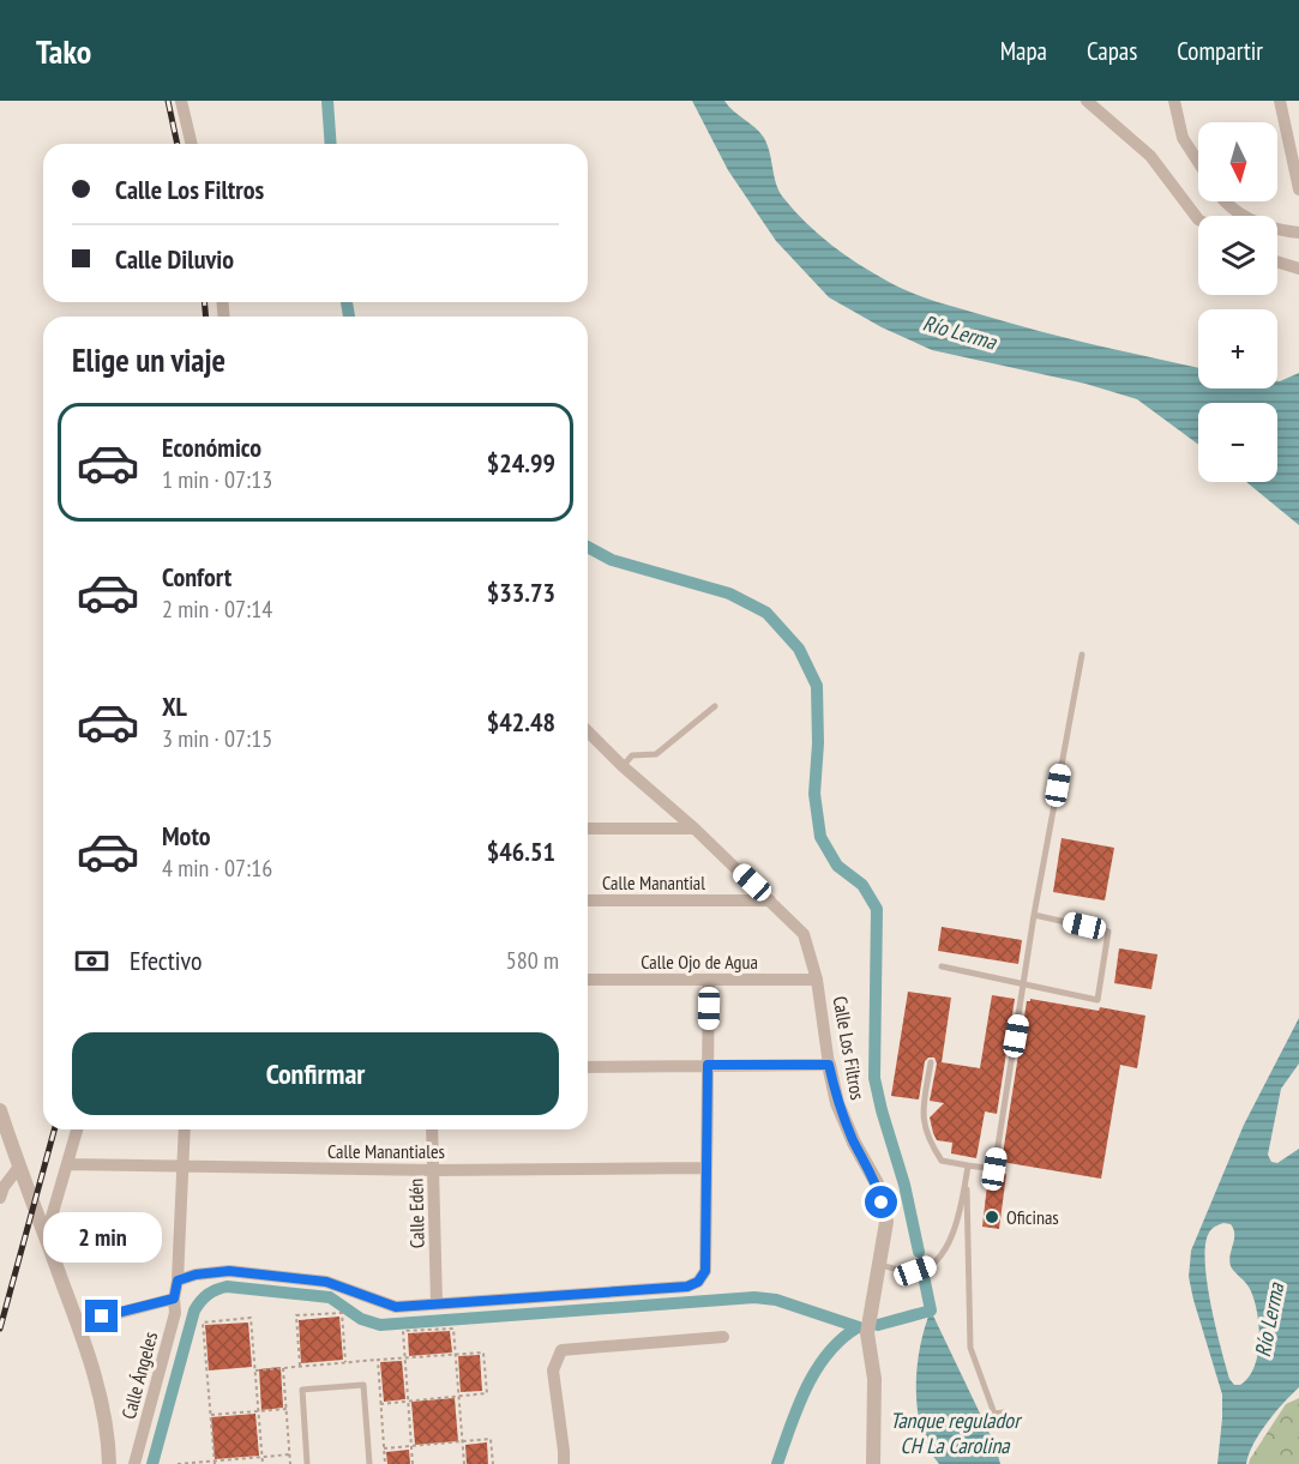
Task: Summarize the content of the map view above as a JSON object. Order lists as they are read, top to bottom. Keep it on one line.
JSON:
{"streets":{"street":["Calle Manantial","Calle Ojo de Agua","Calle Los Filtros","Calle Manantiales","Calle Edén","Calle Ángeles"]},"crossings":[["Calle Manantial","Calle Los Filtros"],["Calle Ojo de Agua","Calle Los Filtros"],["Calle Manantiales","Calle Edén"],["Calle Manantiales","Calle Ángeles"]],"water":["Río Lerma","Tanque regulador CH La Carolina"],"places":["Oficinas"],"north":"bottom","page":{"header":"Tako","nav":["Mapa","Capas","Compartir"],"map_buttons":["+","−"],"banner":["Calle Los Filtros","Calle Diluvio"],"heading":"Elige un viaje","list":[{"name":"Económico","note":"1 min · 07:13","value":"$24.99"},{"name":"Confort","note":"2 min · 07:14","value":"$33.73"},{"name":"XL","note":"3 min · 07:15","value":"$42.48"},{"name":"Moto","note":"4 min · 07:16","value":"$46.51"}],"pay":["Efectivo","580 m"],"buttons":"Confirmar","bubble":"2 min"}}
